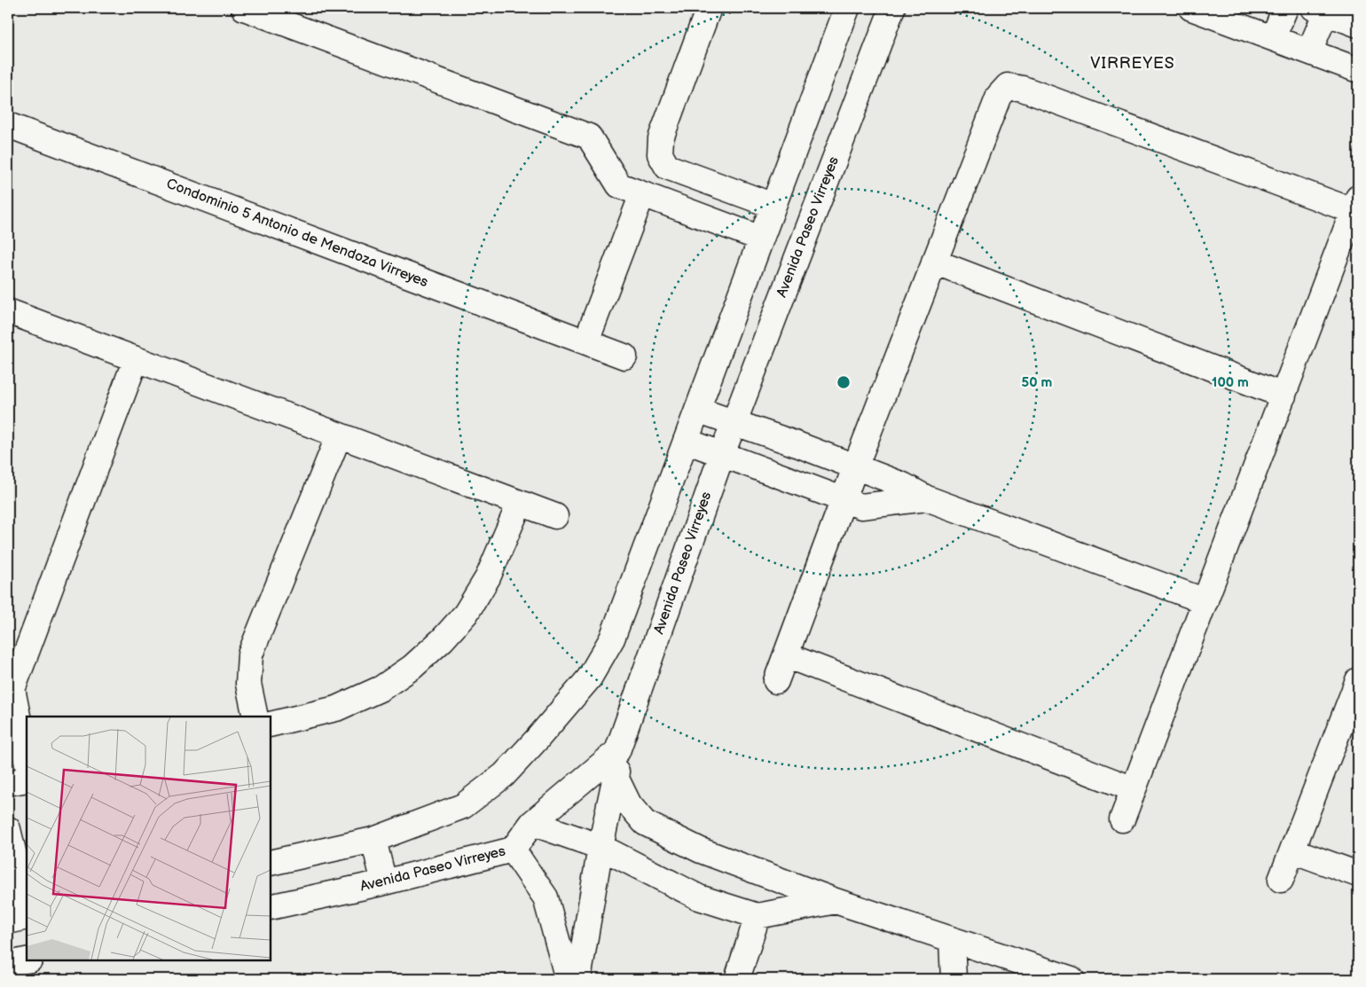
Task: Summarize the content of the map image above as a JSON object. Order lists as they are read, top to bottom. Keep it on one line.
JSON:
{"streets":{"street":["Avenida Paseo Virreyes","Condominio 5 Antonio de Mendoza Virreyes"]},"districts":["VIRREYES"],"rings":["50 m","100 m"]}
